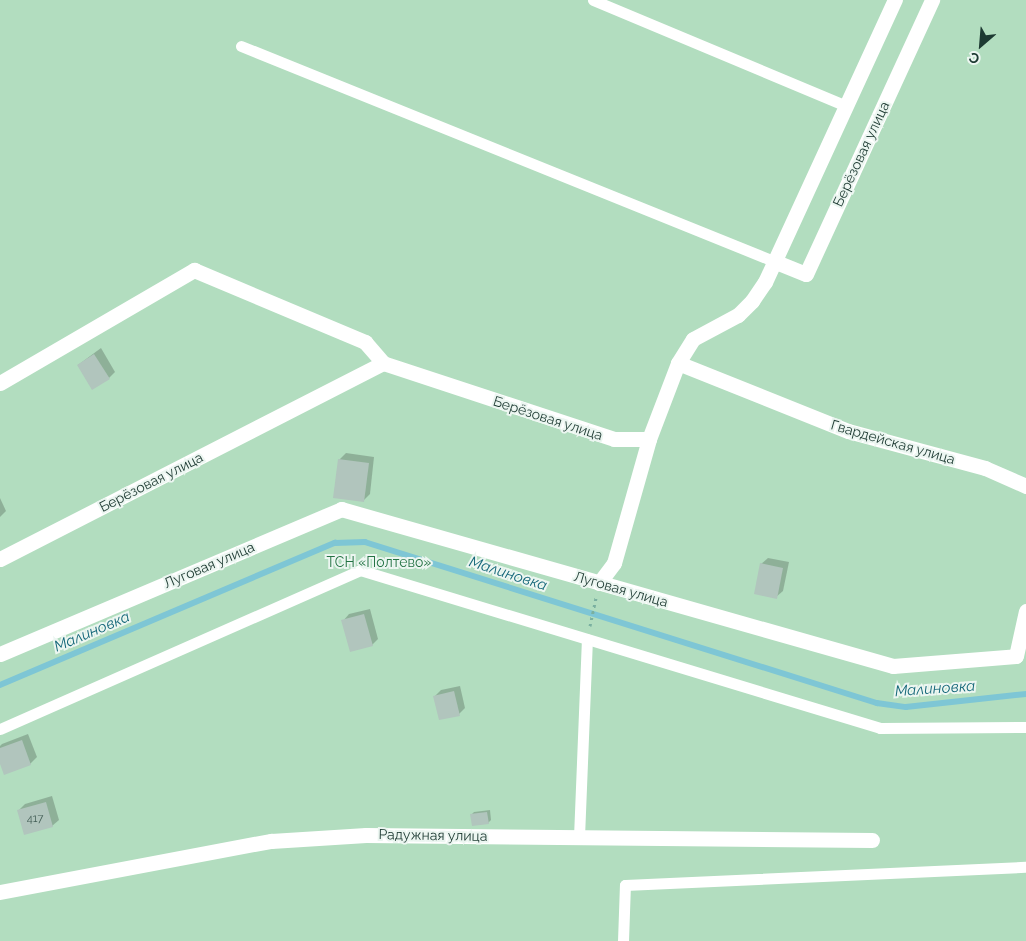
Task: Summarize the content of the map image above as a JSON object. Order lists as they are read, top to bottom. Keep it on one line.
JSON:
{"streets":{"street":["Берёзовая улица","Гвардейская улица","Луговая улица","Радужная улица"]},"water":["Малиновка"],"parks":["ТСН «Полтево»"],"house_numbers":["417"],"north":"bottom left"}
